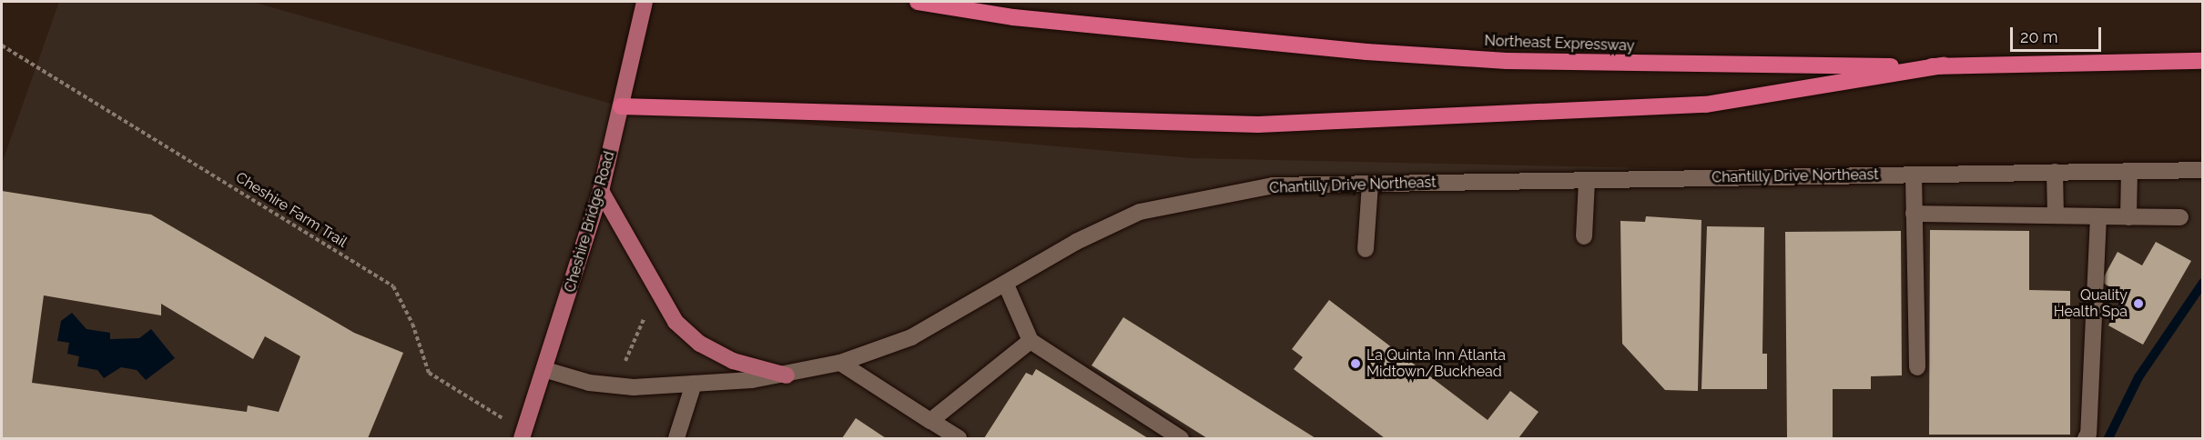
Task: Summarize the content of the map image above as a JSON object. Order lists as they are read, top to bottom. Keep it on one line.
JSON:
{"streets":{"highway":["Northeast Expressway"],"main road":["Cheshire Bridge Road"],"street":["Chantilly Drive Northeast"],"path":["Cheshire Farm Trail"]},"crossings":[["Chantilly Drive Northeast","Cheshire Bridge Road"],["Cheshire Farm Trail","Cheshire Bridge Road"]],"places":["Quality Health Spa","La Quinta Inn Atlanta Midtown/Buckhead"],"scale_bar":"20 m"}
